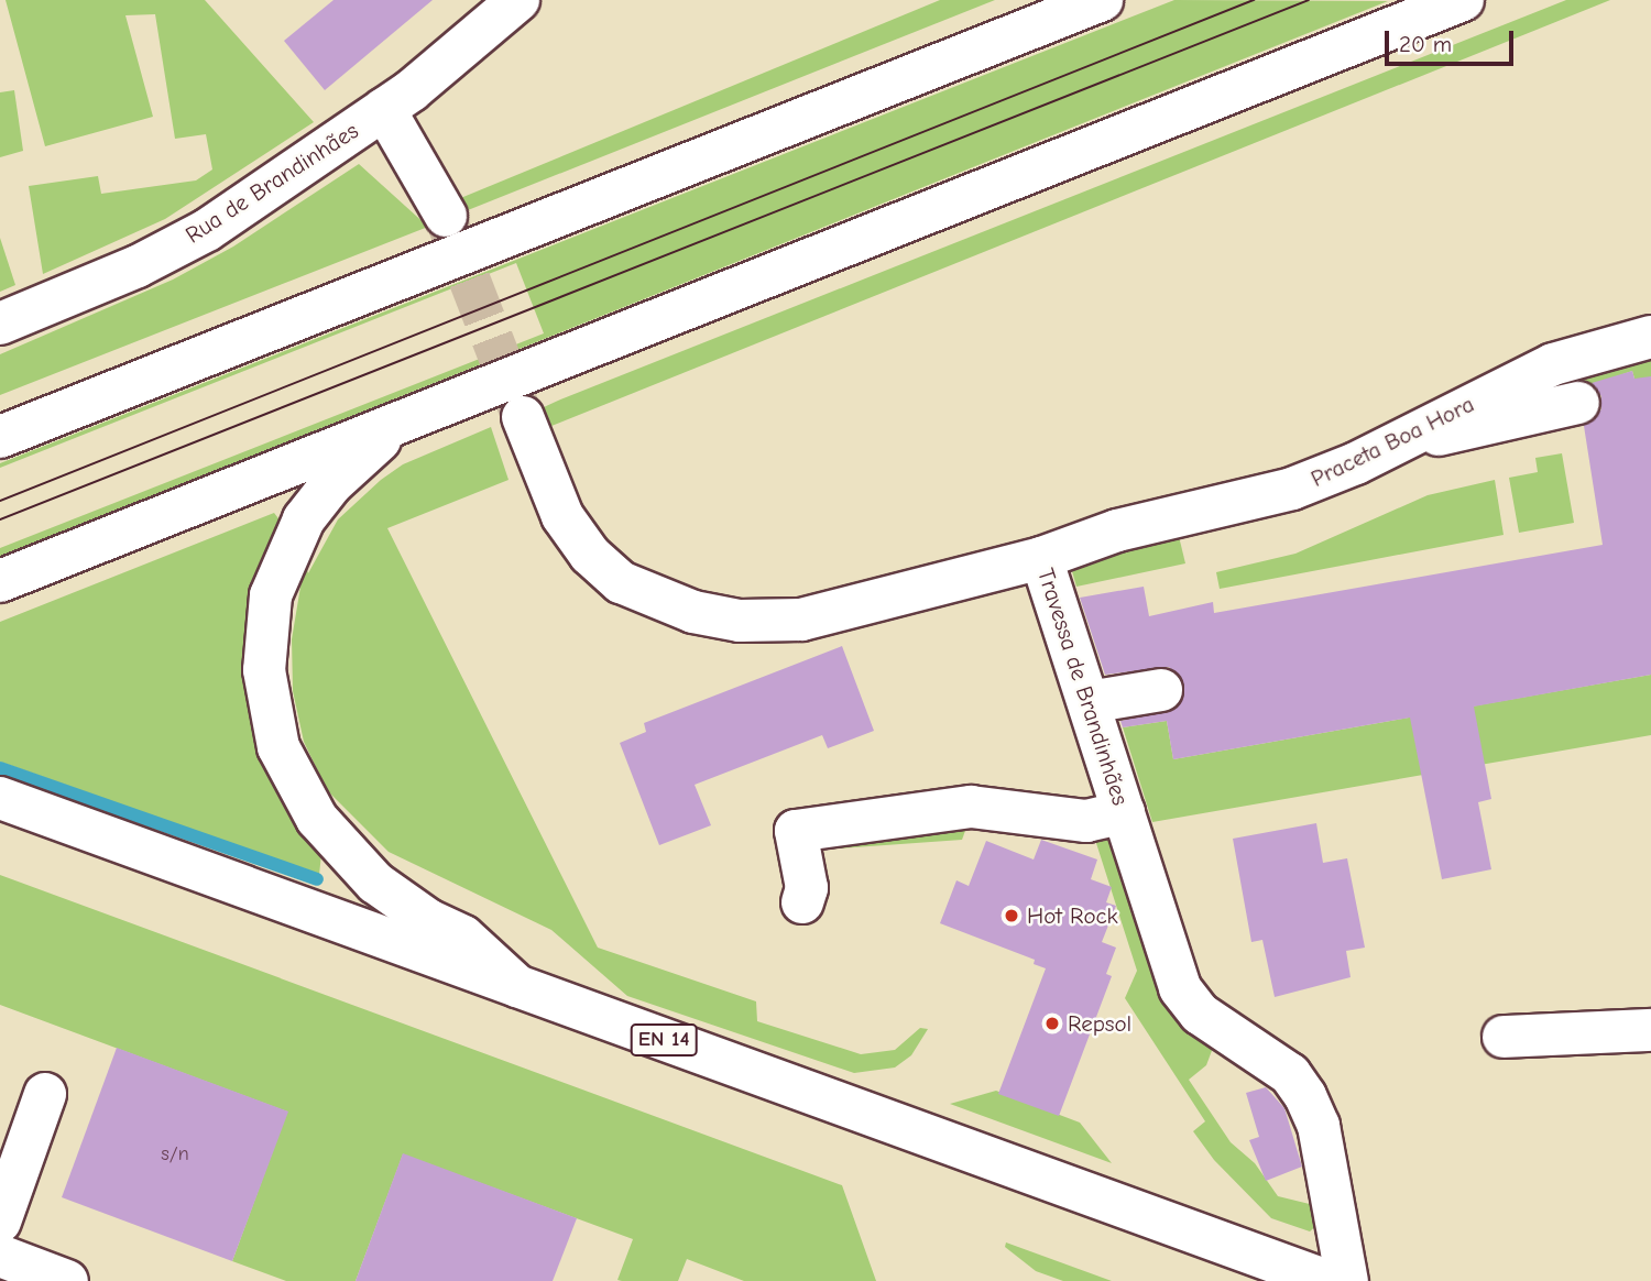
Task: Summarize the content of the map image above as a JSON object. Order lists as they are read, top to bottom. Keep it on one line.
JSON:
{"streets":{"main road":["Rua de Brandinhães","Praceta Boa Hora","Travessa de Brandinhães","EN 14"]},"crossings":[["Praceta Boa Hora","Travessa de Brandinhães"]],"places":["Hot Rock","Repsol"],"house_numbers":["s/n"],"scale_bar":"20 m"}
